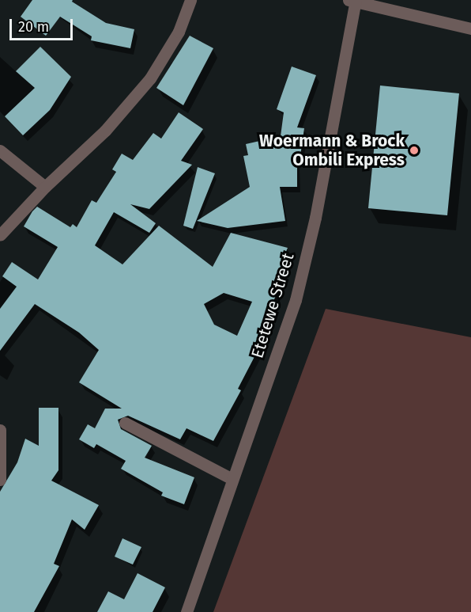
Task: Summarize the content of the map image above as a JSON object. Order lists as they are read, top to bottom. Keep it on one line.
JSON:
{"streets":{"street":["Etetewe Street"]},"places":["Woermann & Brock Ombili Express"],"scale_bar":"20 m"}
